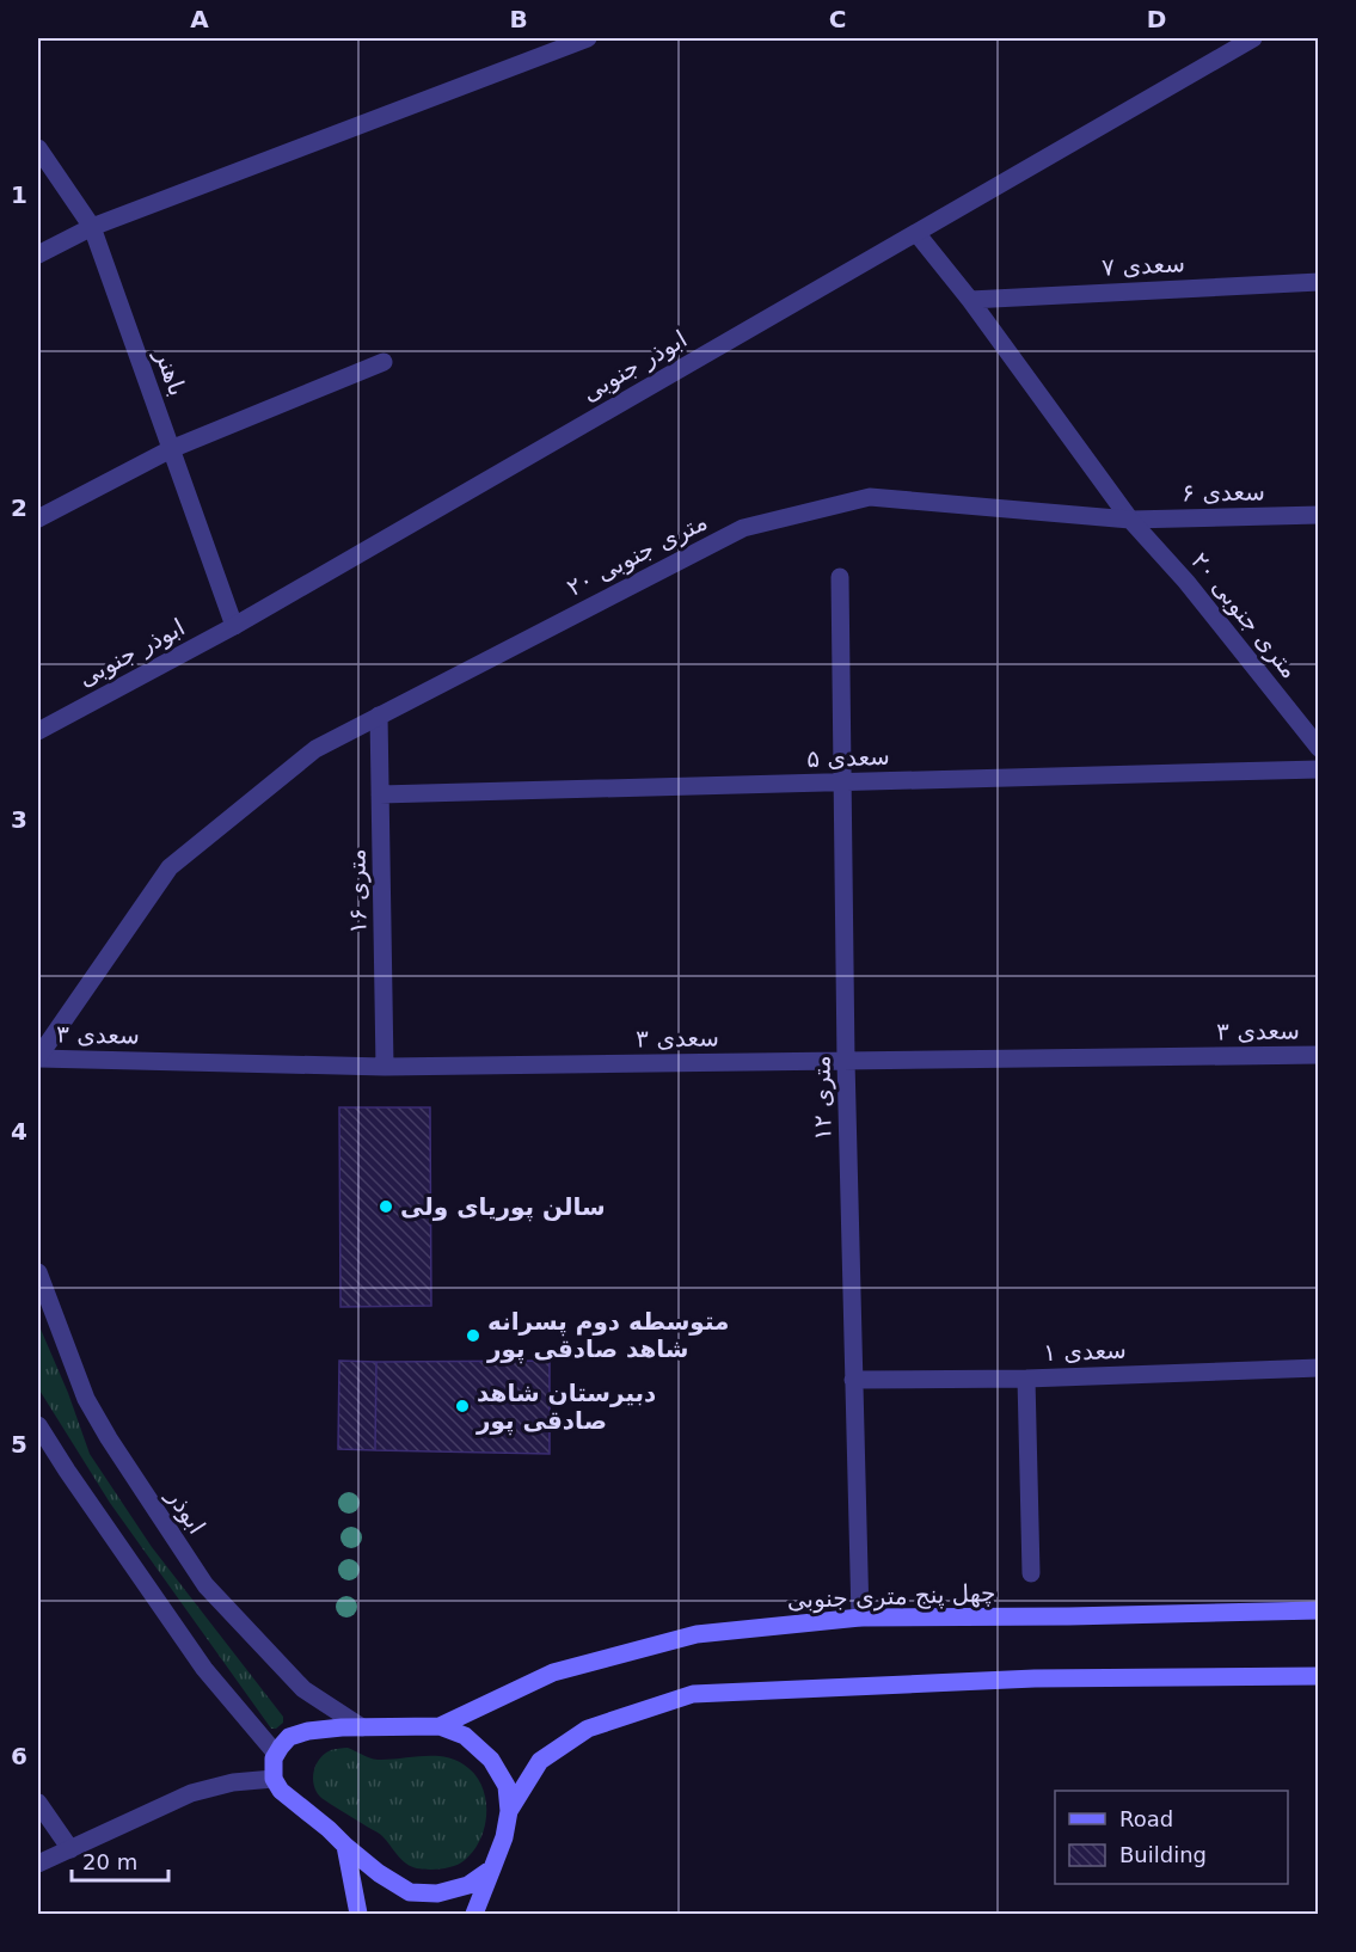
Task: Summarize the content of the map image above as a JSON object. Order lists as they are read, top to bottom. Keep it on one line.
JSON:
{"streets":{"main road":["چهل پنج متری جنوبی"],"street":["سعدی ۷","ابوذر جنوبی","باهنر","سعدی ۶","۲۰ متری جنوبی","سعدی ۵","۱۶ متری","سعدی ۳","۱۲ متری","سعدی ۱","ابوذر"]},"crossings":[["ابوذر جنوبی","باهنر"],["سعدی ۶","۲۰ متری جنوبی"],["۲۰ متری جنوبی","۱۶ متری"],["۲۰ متری جنوبی","سعدی ۳"],["سعدی ۵","۱۶ متری"],["سعدی ۵","۱۲ متری"],["۱۶ متری","سعدی ۳"],["سعدی ۳","۱۲ متری"],["۱۲ متری","سعدی ۱"],["۱۲ متری","چهل پنج متری جنوبی"],["ابوذر","چهل پنج متری جنوبی"]],"places":["سالن پوریای ولی","متوسطه دوم پسرانه شاهد صادقی پور","دبیرستان شاهد صادقی پور"],"legend":["Road","Building"],"scale_bar":"20 m","grid":{"columns":["A","B","C","D"],"rows":["1","2","3","4","5","6"]}}
